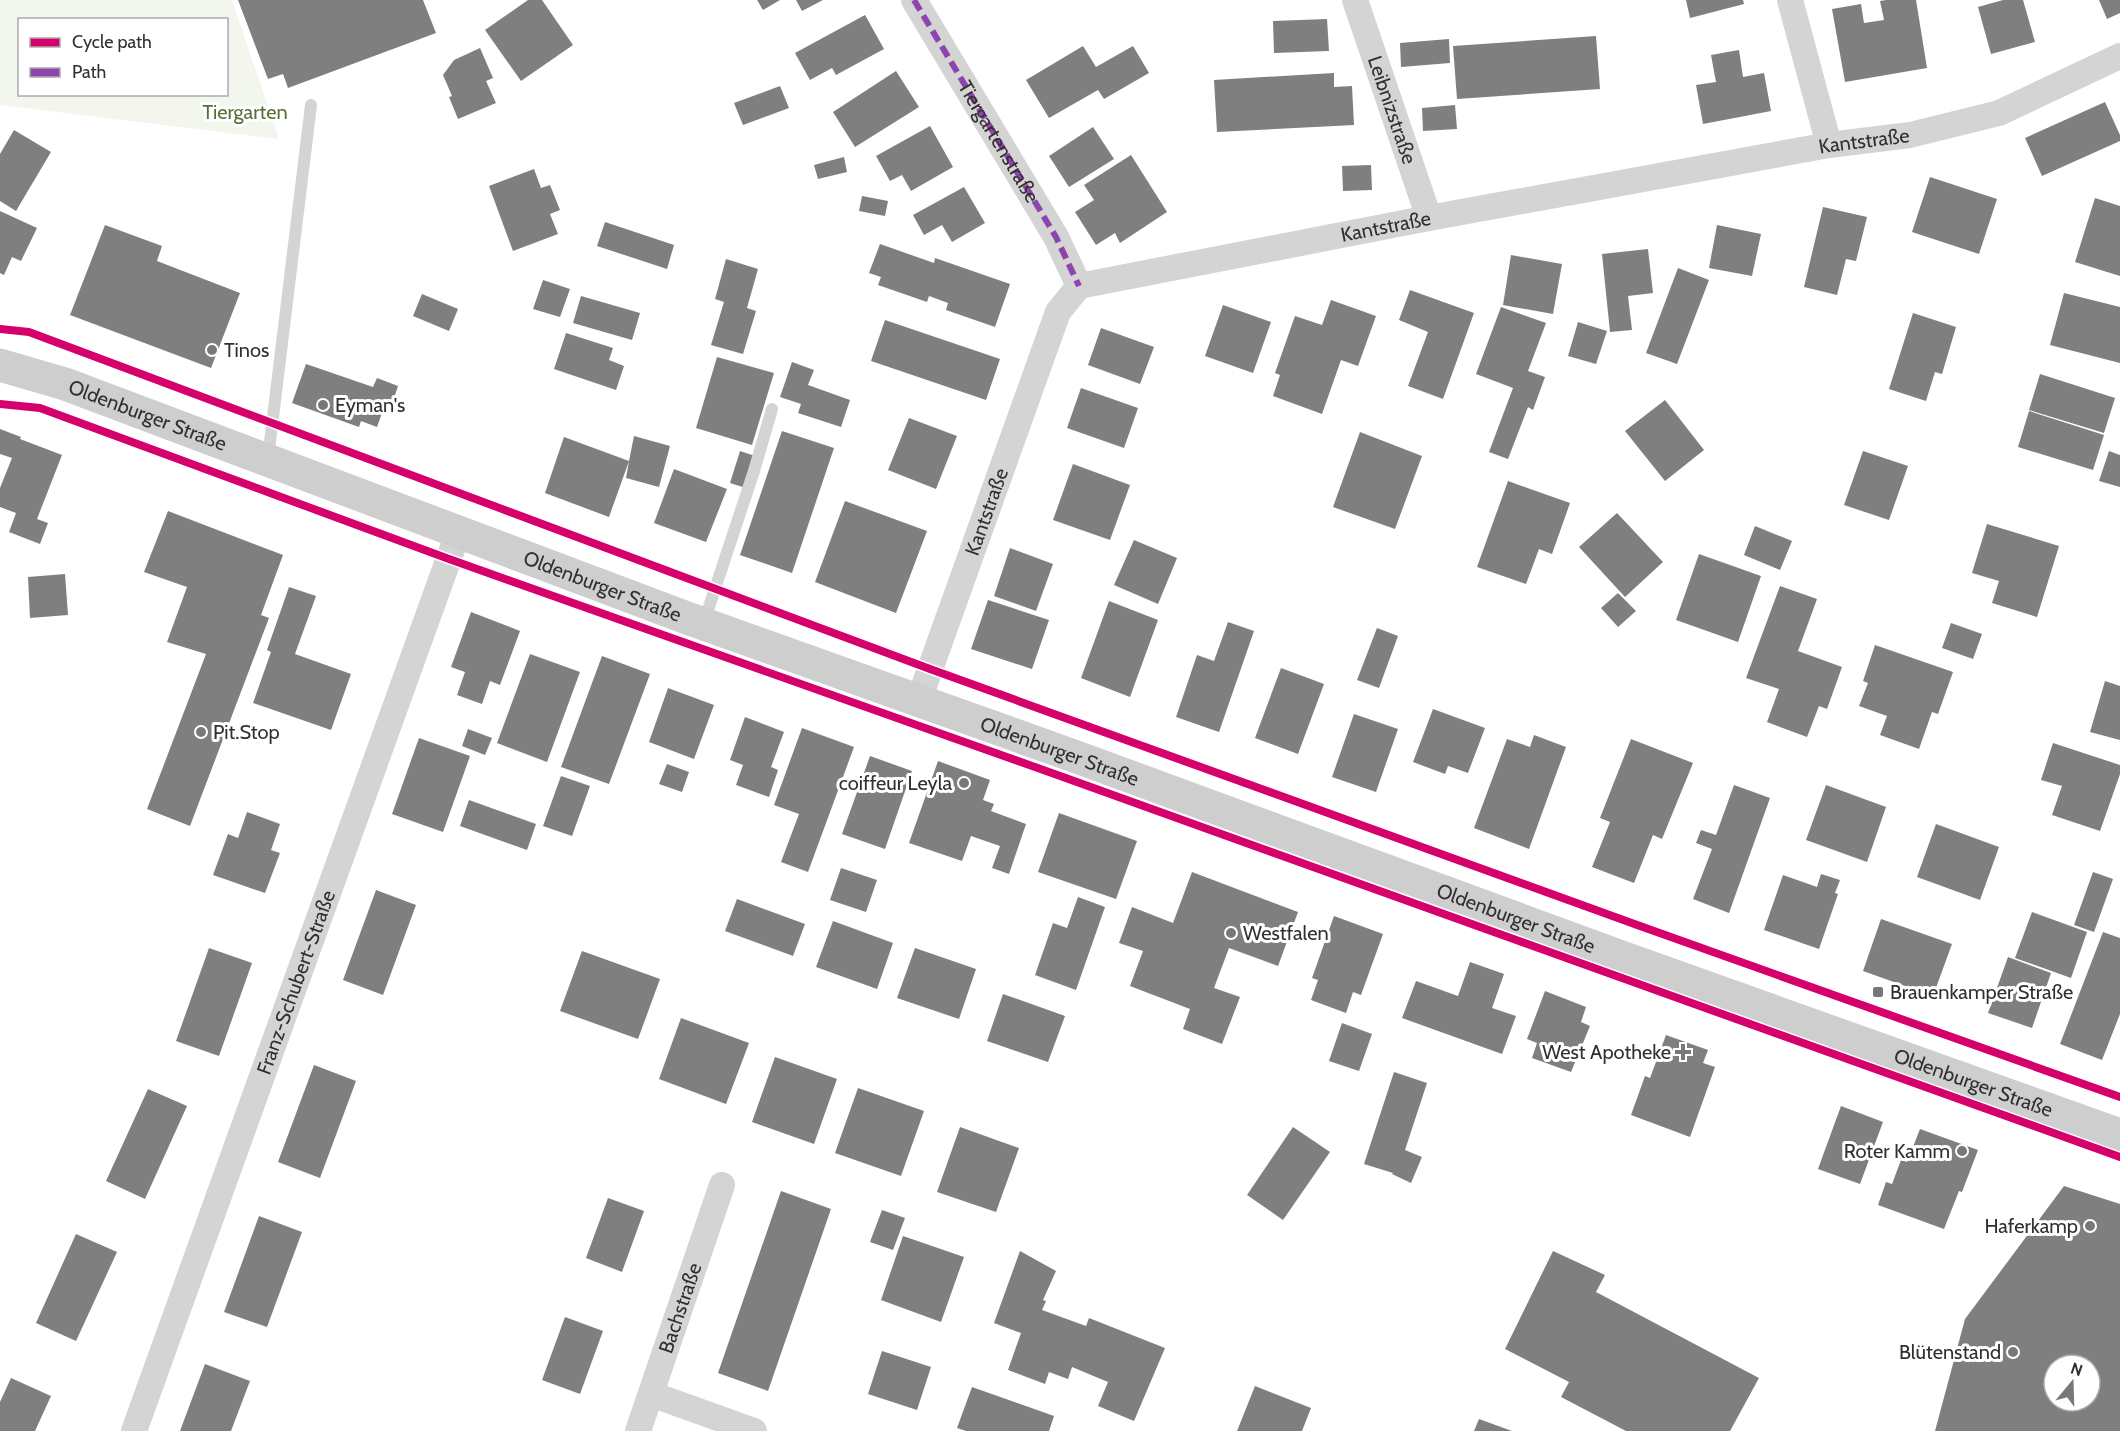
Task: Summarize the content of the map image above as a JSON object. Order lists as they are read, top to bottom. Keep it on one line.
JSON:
{"streets":{"main road":["Oldenburger Straße"],"street":["Leibnizstraße","Kantstraße","Tiergartenstraße","Franz-Schubert-Straße","Bachstraße"]},"crossings":[["Leibnizstraße","Kantstraße"],["Kantstraße","Tiergartenstraße"],["Kantstraße","Oldenburger Straße"],["Oldenburger Straße","Franz-Schubert-Straße"]],"parks":["Tiergarten"],"places":{"other":["Tinos","Eyman's","Pit.Stop","coiffeur Leyla","Westfalen","Roter Kamm","Haferkamp","Blütenstand"],"transit":["Brauenkamper Straße"],"health":["West Apotheke"]},"legend":["Cycle path","Path"],"north":"top"}
